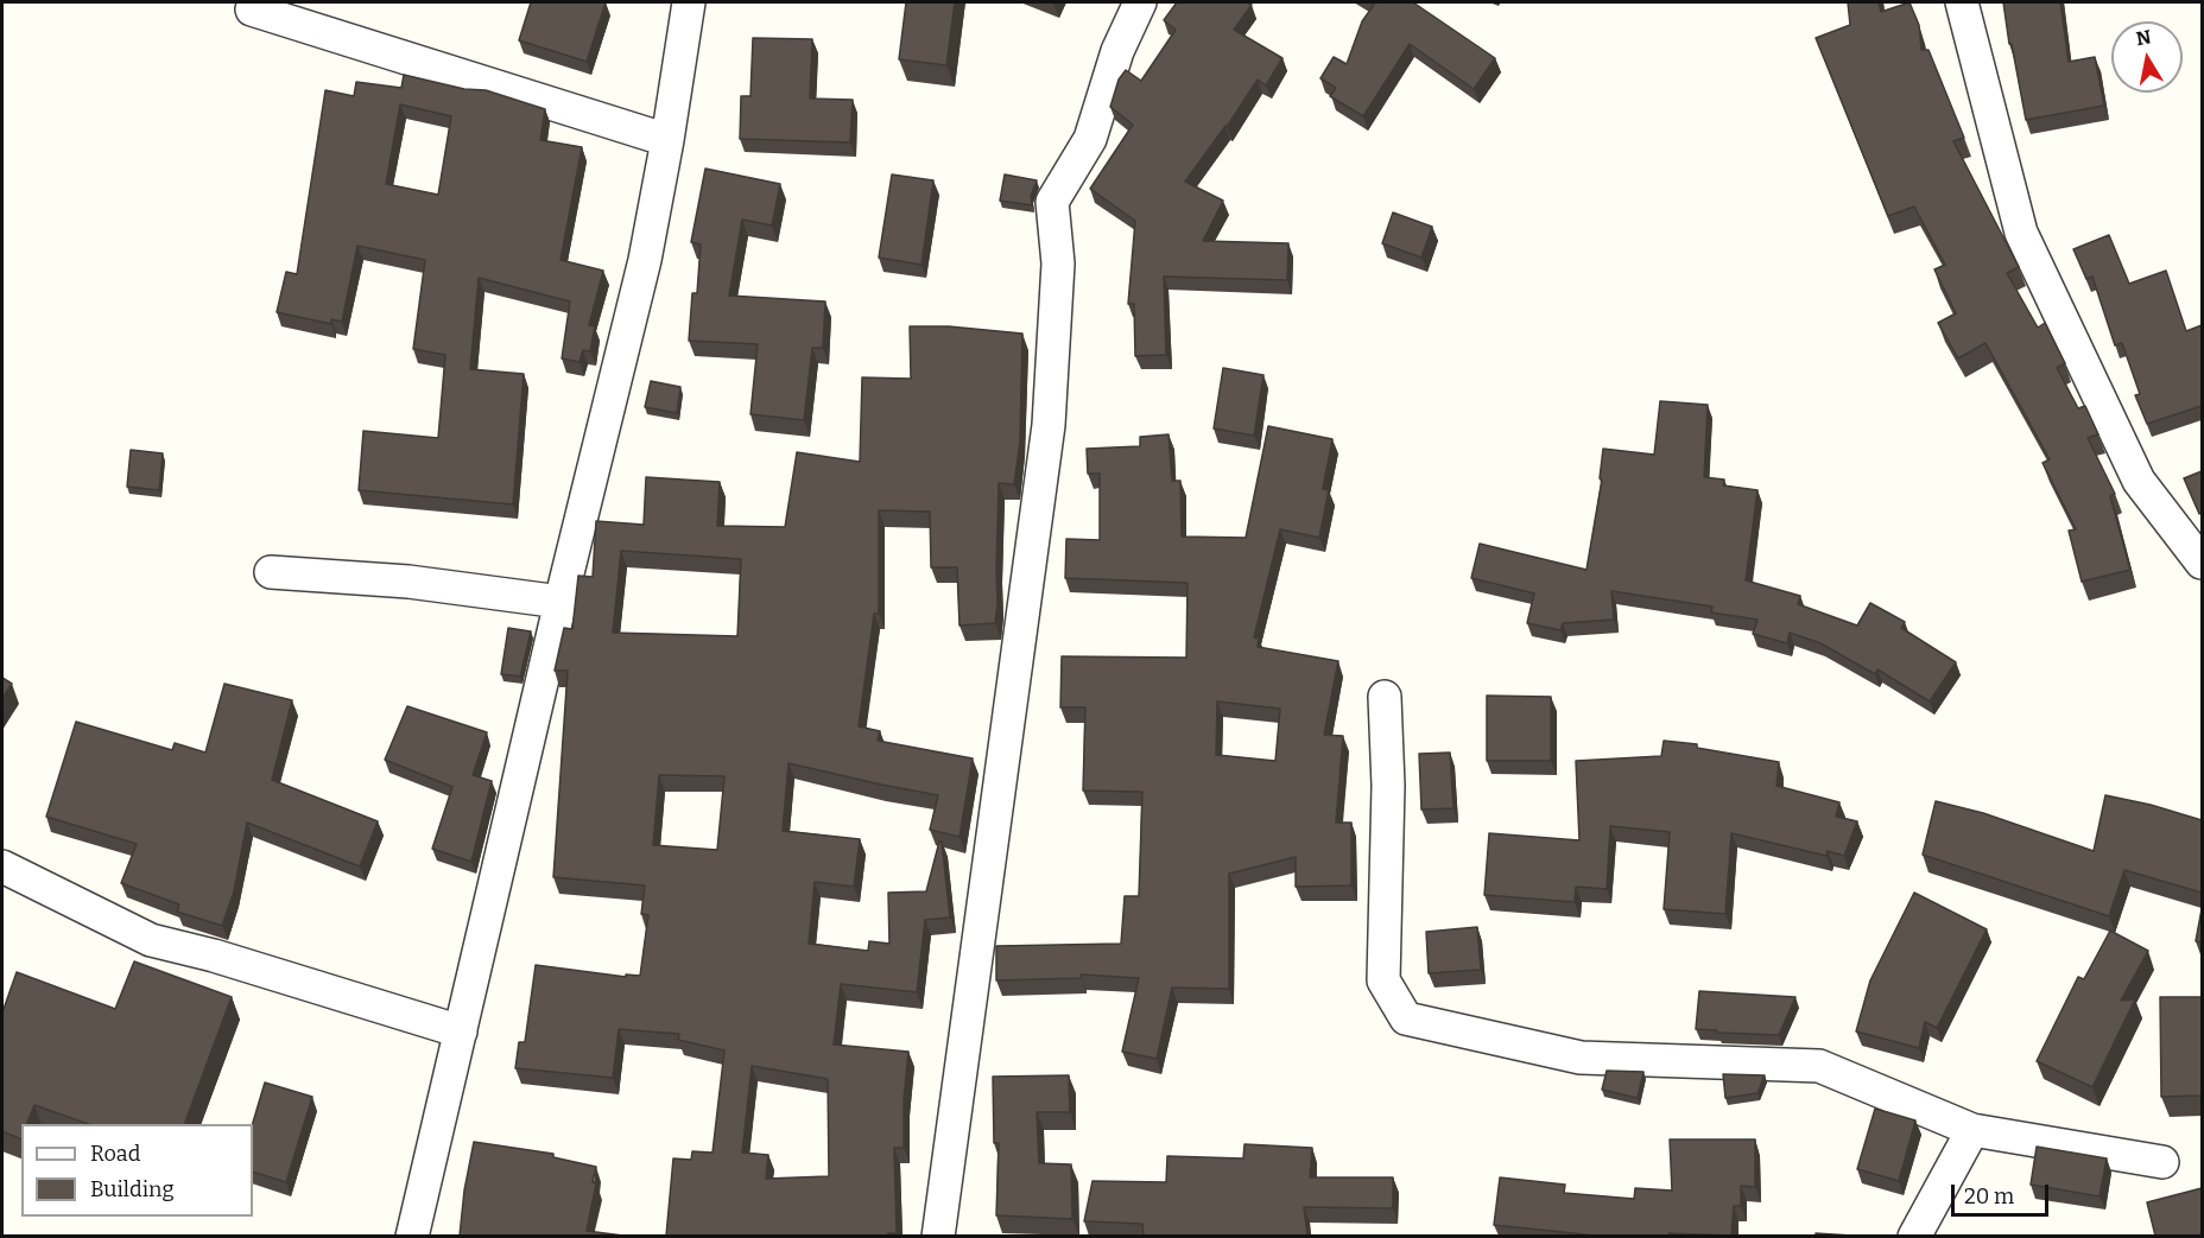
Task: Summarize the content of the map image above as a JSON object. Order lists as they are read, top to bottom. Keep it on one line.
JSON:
{"legend":["Road","Building"],"scale_bar":"20 m","north":"top"}
